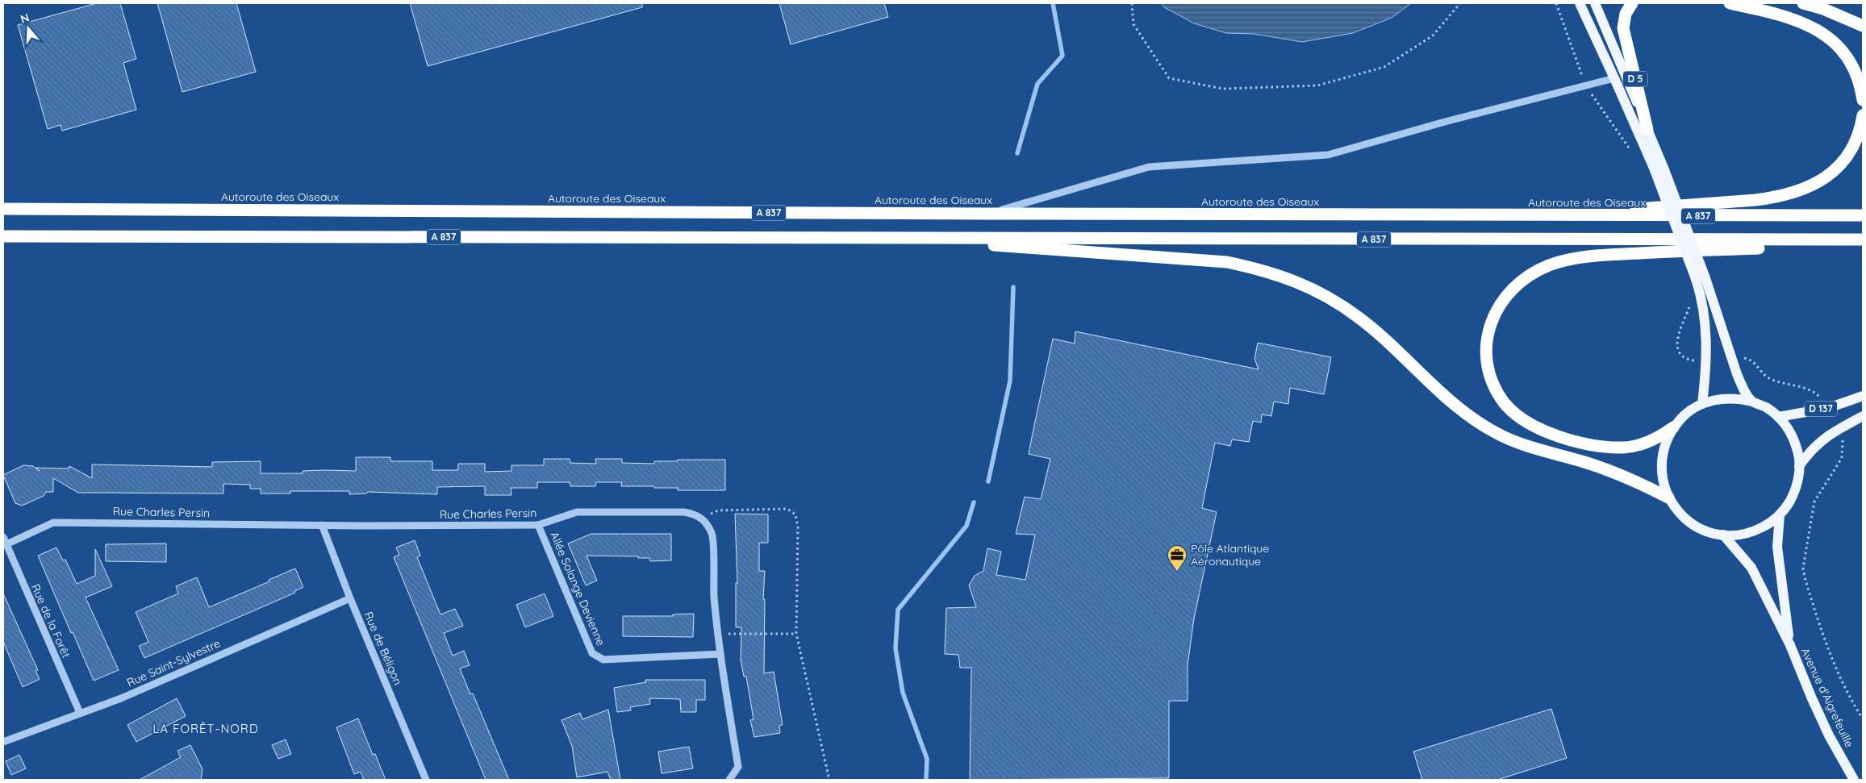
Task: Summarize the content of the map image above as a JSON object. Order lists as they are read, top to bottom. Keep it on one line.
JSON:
{"streets":{"highway":["D 5","Autoroute des Oiseaux","A 837"],"main road":["D 137","Avenue d'Aigrefeuille"],"street":["Rue Charles Persin","Allée Solange Devienne","Rue de la Forêt","Rue de Béligon","Rue Saint-Sylvestre"]},"crossings":[["D 5","D 137"],["D 5","Avenue d'Aigrefeuille"],["D 137","Avenue d'Aigrefeuille"],["Rue Charles Persin","Allée Solange Devienne"],["Rue Charles Persin","Rue de la Forêt"],["Rue Charles Persin","Rue de Béligon"],["Rue de la Forêt","Rue Saint-Sylvestre"],["Rue de Béligon","Rue Saint-Sylvestre"]],"districts":["LA FORÊT-NORD"],"places":{"office":["Pôle Atlantique Aéronautique"]},"north":"top"}
